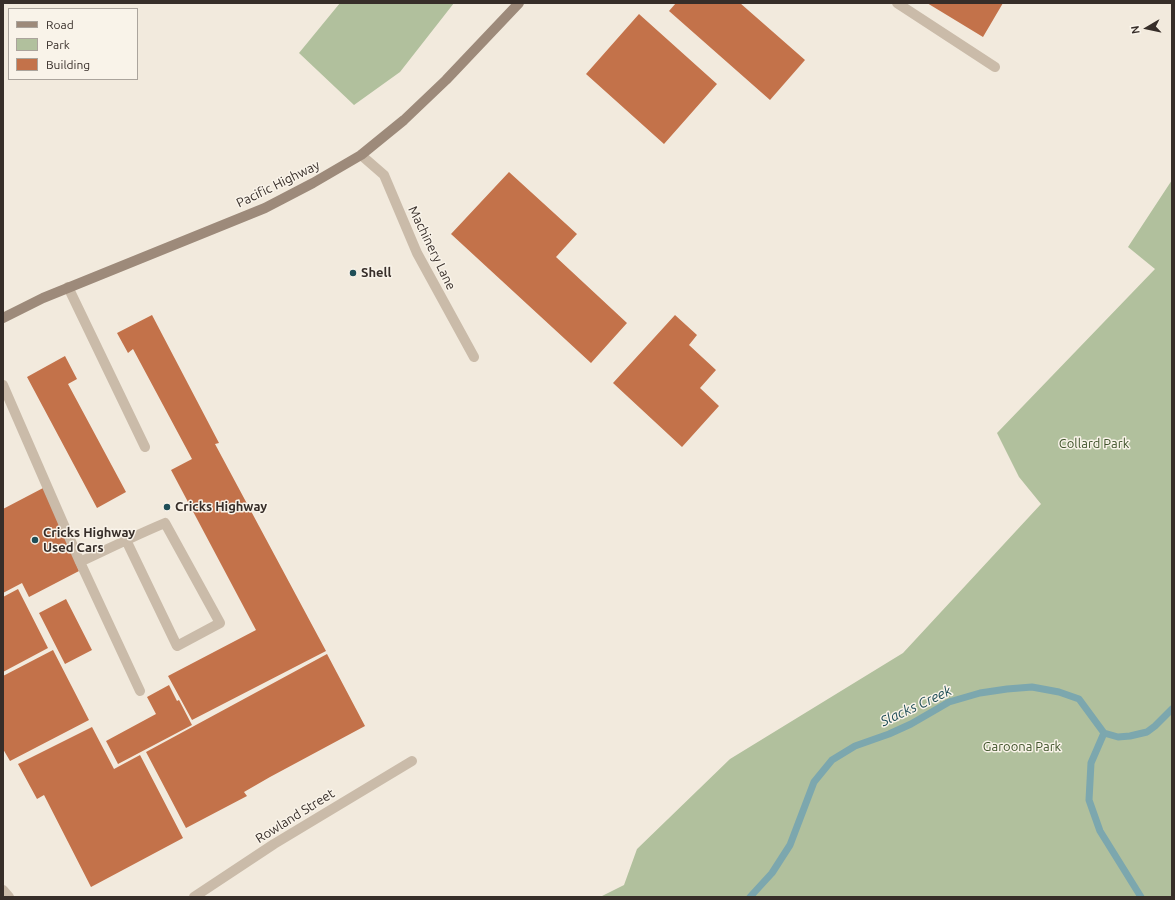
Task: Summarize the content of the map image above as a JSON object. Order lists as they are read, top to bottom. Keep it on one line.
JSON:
{"streets":{"street":["Pacific Highway","Machinery Lane","Rowland Street"]},"crossings":[["Pacific Highway","Machinery Lane"]],"water":["Slacks Creek"],"parks":["Collard Park","Garoona Park"],"places":["Shell","Cricks Highway","Cricks Highway Used Cars"],"legend":["Road","Park","Building"],"north":"left"}
